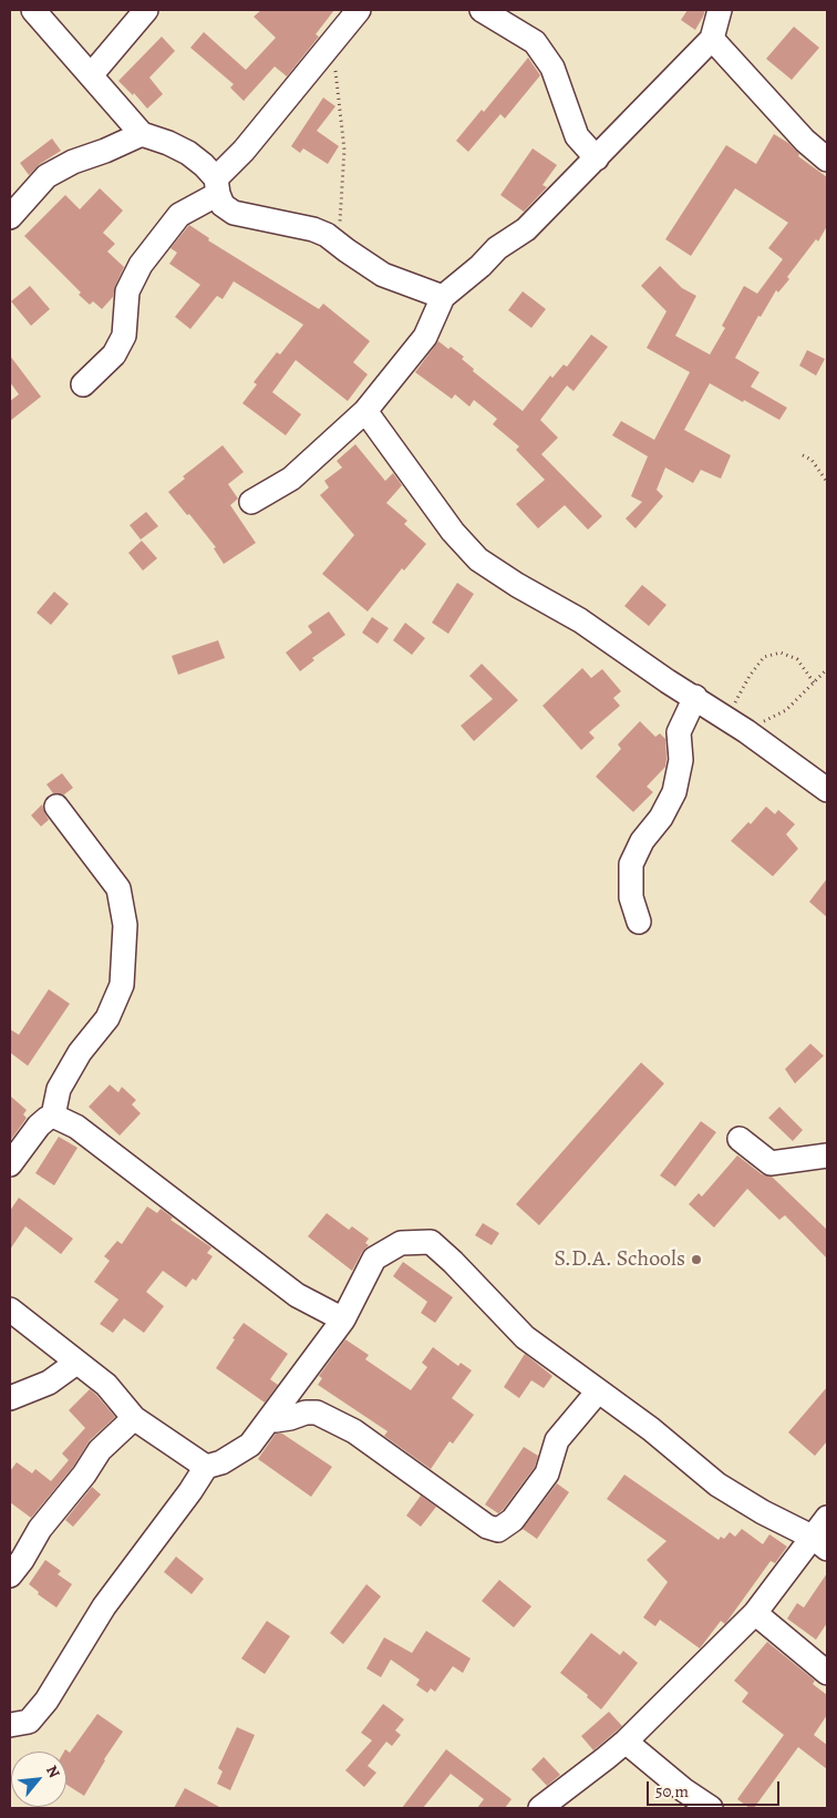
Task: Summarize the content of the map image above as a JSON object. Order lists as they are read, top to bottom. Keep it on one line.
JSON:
{"places":["S.D.A. Schools"],"scale_bar":"50 m","north":"top right"}
